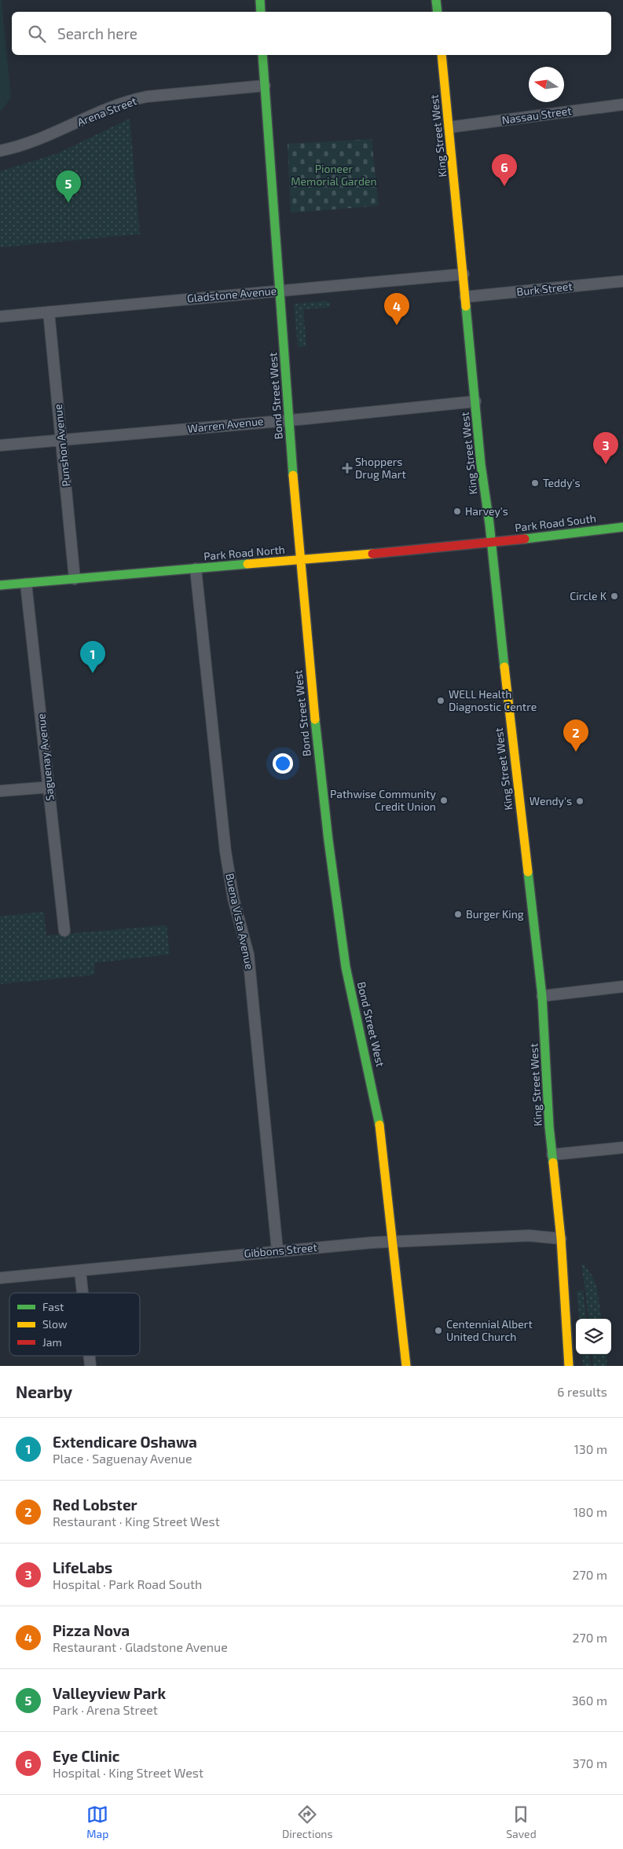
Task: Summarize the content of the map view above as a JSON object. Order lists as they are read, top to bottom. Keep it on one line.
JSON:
{"streets":{"main road":["King Street West","Bond Street West","Park Road South","Park Road North"],"street":["Arena Street","Nassau Street","Burk Street","Gladstone Avenue","Warren Avenue","Punshon Avenue","Saguenay Avenue","Buena Vista Avenue","Gibbons Street"]},"crossings":[["Arena Street","Bond Street West"],["Nassau Street","King Street West"],["King Street West","Burk Street"],["King Street West","Gladstone Avenue"],["King Street West","Warren Avenue"],["King Street West","Park Road South"],["King Street West","Park Road North"],["King Street West","Gibbons Street"],["Gladstone Avenue","Bond Street West"],["Gladstone Avenue","Punshon Avenue"],["Bond Street West","Warren Avenue"],["Bond Street West","Park Road North"],["Bond Street West","Gibbons Street"],["Warren Avenue","Punshon Avenue"],["Punshon Avenue","Park Road North"],["Park Road South","Park Road North"],["Park Road North","Saguenay Avenue"],["Park Road North","Buena Vista Avenue"],["Buena Vista Avenue","Gibbons Street"]],"parks":["Pioneer Memorial Garden"],"places":{"health":["Shoppers Drug Mart"],"other":["Teddy's","Harvey's","Circle K","WELL Health Diagnostic Centre","Pathwise Community Credit Union","Wendy's","Burger King","Centennial Albert United Church"]},"legend":["Fast","Slow","Jam"],"north":"left","page":{"search":"Search here","pins":["6","5","4","3","1","2"],"heading":["Nearby","6 results"],"list":[{"mark":"1","name":"Extendicare Oshawa","note":"Place · Saguenay Avenue","value":"130 m"},{"mark":"2","name":"Red Lobster","note":"Restaurant · King Street West","value":"180 m"},{"mark":"3","name":"LifeLabs","note":"Hospital · Park Road South","value":"270 m"},{"mark":"4","name":"Pizza Nova","note":"Restaurant · Gladstone Avenue","value":"270 m"},{"mark":"5","name":"Valleyview Park","note":"Park · Arena Street","value":"360 m"},{"mark":"6","name":"Eye Clinic","note":"Hospital · King Street West","value":"370 m"}],"nav":["Map","Directions","Saved"]}}
